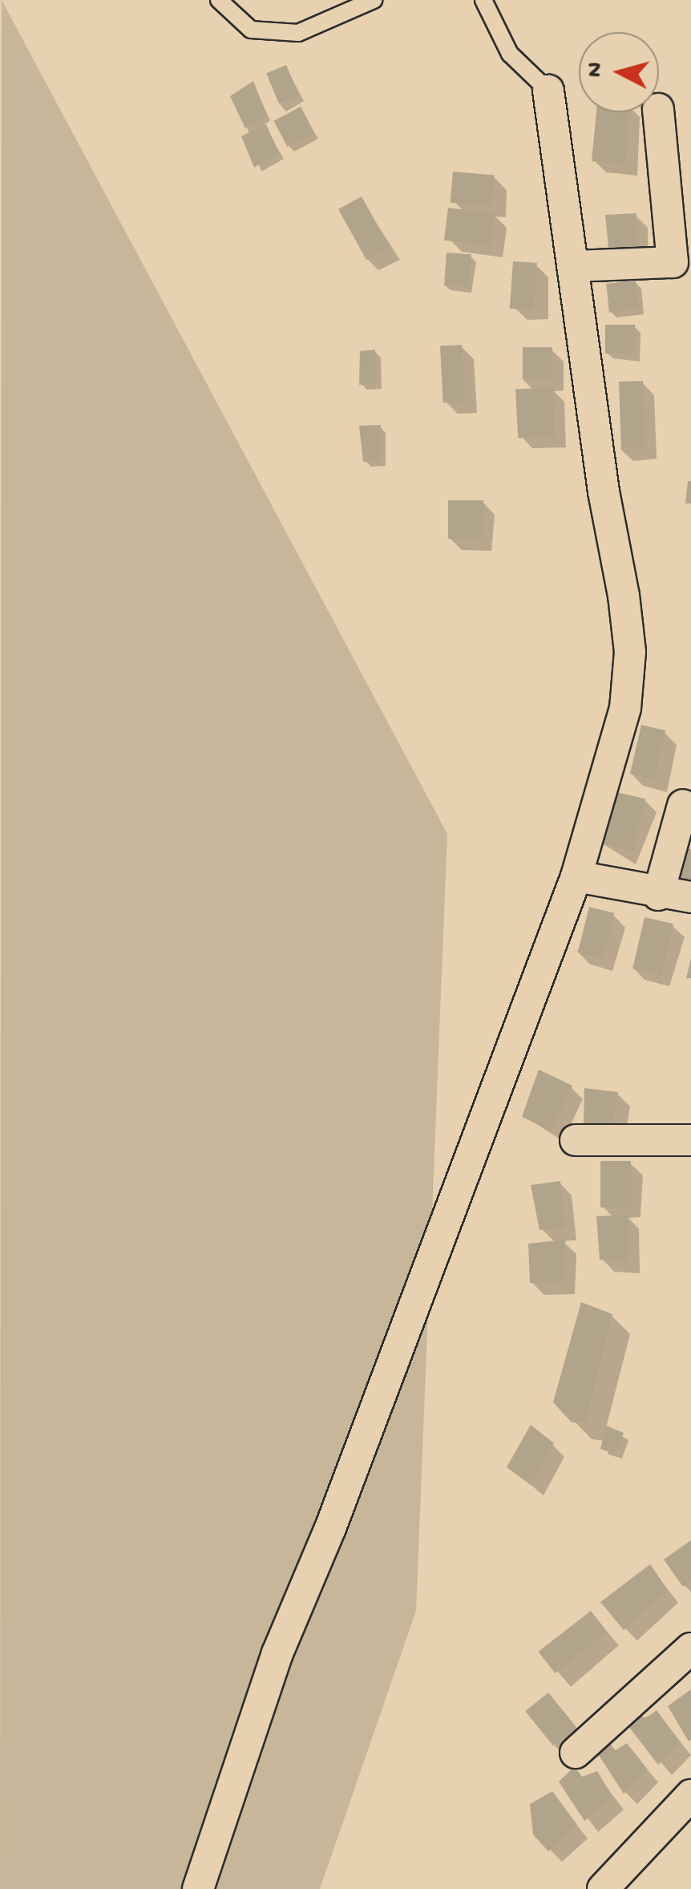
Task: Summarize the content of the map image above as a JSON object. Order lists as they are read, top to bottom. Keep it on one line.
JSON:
{"north":"left"}
